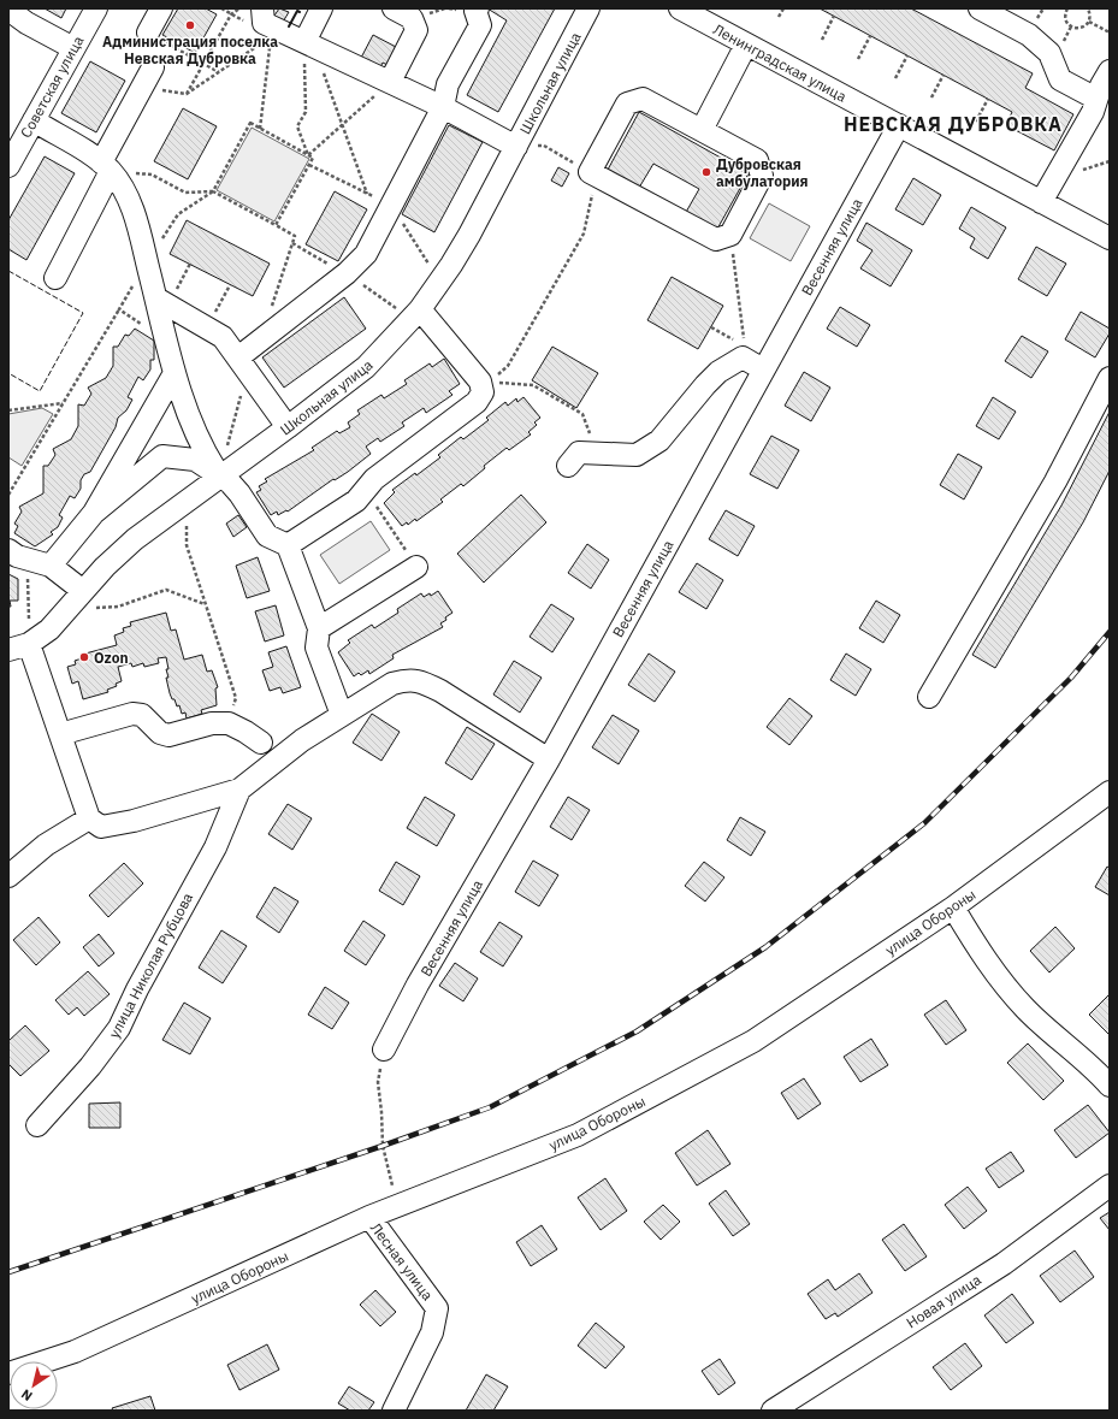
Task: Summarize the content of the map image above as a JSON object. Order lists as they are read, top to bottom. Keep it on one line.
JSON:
{"streets":{"street":["Ленинградская улица","Школьная улица","Советская улица","Весенняя улица","улица Обороны","улица Николая Рубцова","Лесная улица","Новая улица"]},"crossings":[["Ленинградская улица","Весенняя улица"],["улица Обороны","Лесная улица"]],"districts":["НЕВСКАЯ ДУБРОВКА"],"places":["Администрация поселка Невская Дубровка","Дубровская амбулатория","Ozon"],"north":"bottom left"}
